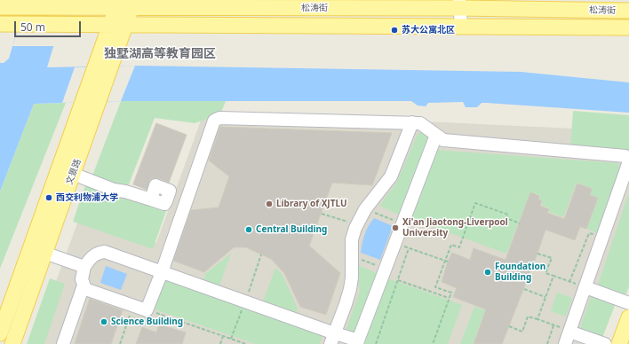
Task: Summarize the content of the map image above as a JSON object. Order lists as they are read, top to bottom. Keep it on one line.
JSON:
{"streets":{"main road":["松涛街","文景路"]},"crossings":[["松涛街","文景路"]],"districts":["独墅湖高等教育园区"],"places":["苏大公寓北区","西交利物浦大学","Library of XJTLU","Xi'an Jiaotong-Liverpool University","Central Building","Foundation Building","Science Building"],"scale_bar":"50 m"}
